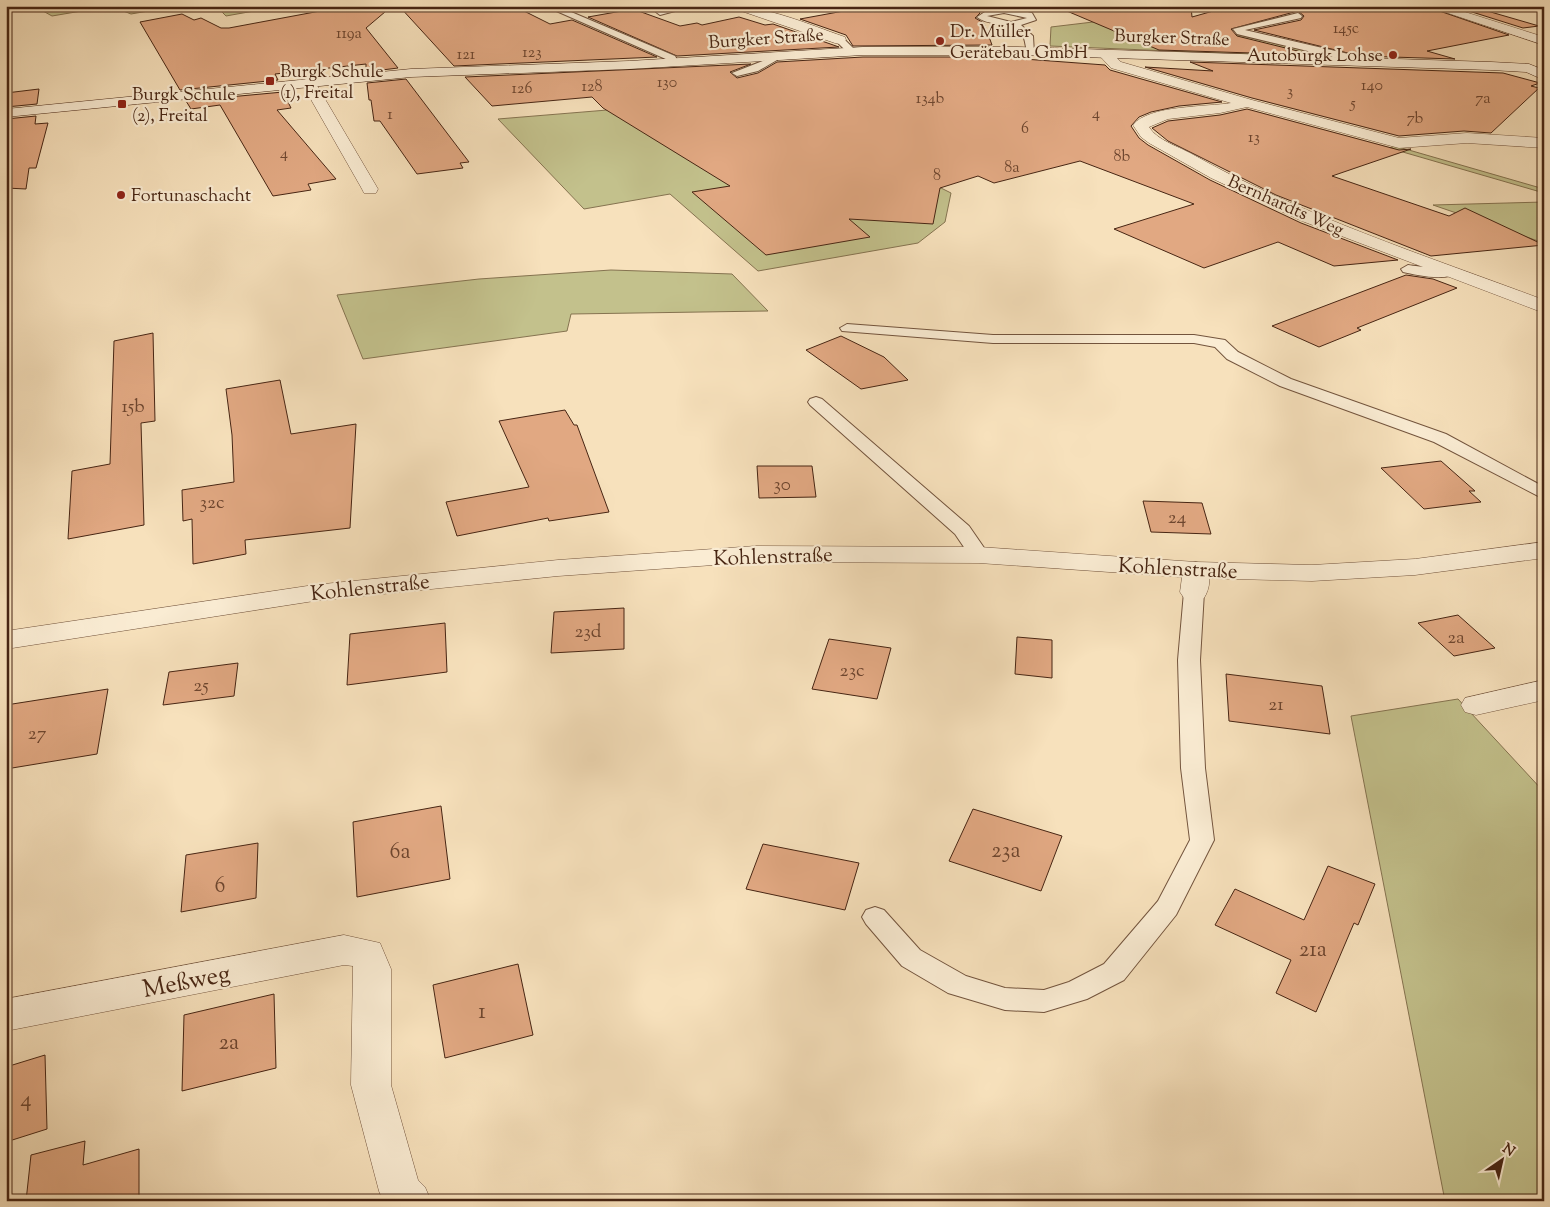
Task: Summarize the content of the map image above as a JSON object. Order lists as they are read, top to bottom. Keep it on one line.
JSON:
{"streets":{"street":["Burgker Straße","Bernhardts Weg","Kohlenstraße","Meßweg"]},"places":{"other":["Dr. Müller Gerätebau GmbH","Autoburgk Lohse","Fortunaschacht"],"transit":["Burgk Schule (1), Freital","Burgk Schule (2), Freital"]},"house_numbers":["145c","119a","123","121","130","140","128","126","3","134b","7a","5","4","1","7b","6","13","4","8b","8a","8","15b","30","32c","24","23d","2a","23c","25","21","27","23a","6a","6","21a","1","2a","4"],"north":"top right"}
